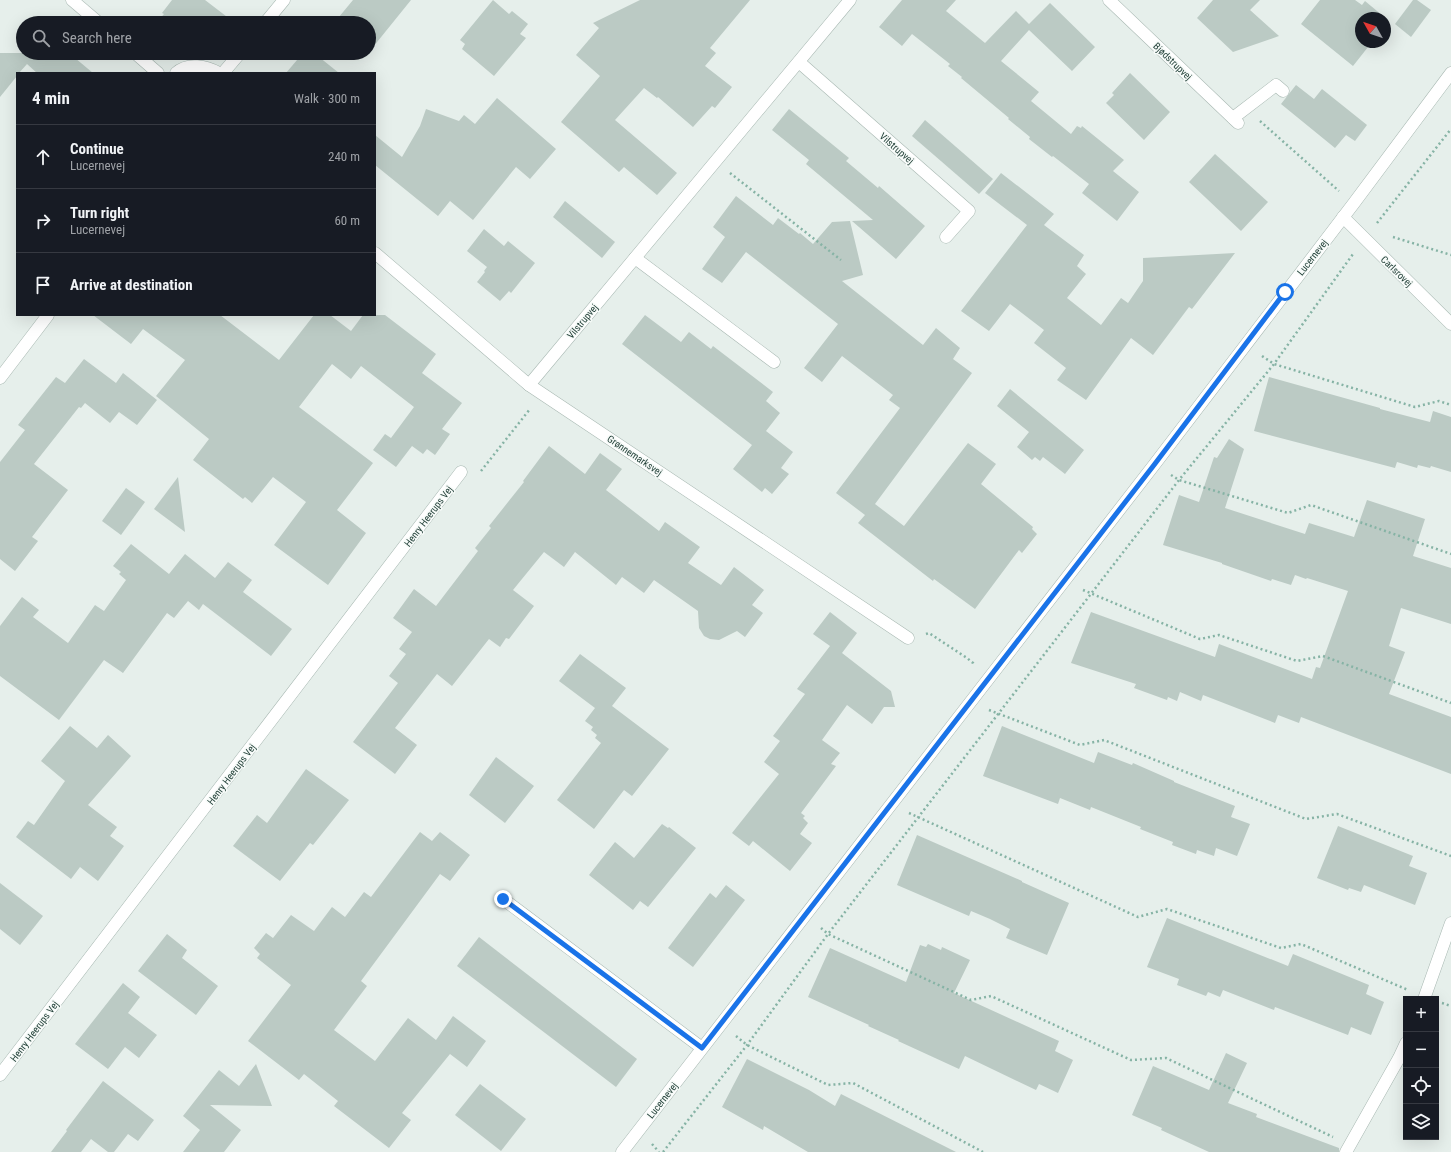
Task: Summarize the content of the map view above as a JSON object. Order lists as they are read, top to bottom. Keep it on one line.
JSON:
{"streets":{"street":["Bjødstrupvej","Vilstrupvej","Lucernevej","Carlsrovej","Grønnemarksvej","Henry Heerups Vej"]},"crossings":[["Vilstrupvej","Grønnemarksvej"],["Lucernevej","Carlsrovej"]],"north":"top left","page":{"search":"Search here","heading":["4 min","Walk · 300 m"],"list":[["Continue","Lucernevej","240 m"],["Turn right","Lucernevej","60 m"],"Arrive at destination"],"map_buttons":["+","−"]}}
